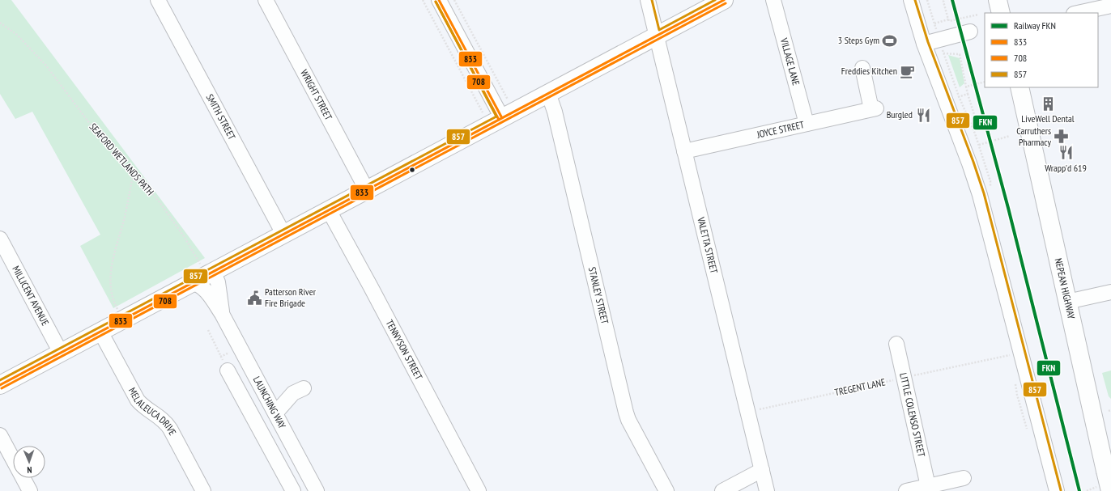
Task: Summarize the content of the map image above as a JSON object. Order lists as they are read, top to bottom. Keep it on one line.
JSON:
{"streets":{"main road":["NEPEAN HIGHWAY"],"street":["VILLAGE LANE","WRIGHT STREET","SMITH STREET","JOYCE STREET","VALETTA STREET","STANLEY STREET","MILLICENT AVENUE","TENNYSON STREET","LAUNCHING WAY","MELALEUCA DRIVE","LITTLE COLENSO STREET"],"path":["SEAFORD WETLANDS PATH","TREGENT LANE"]},"crossings":[["VILLAGE LANE","JOYCE STREET"],["JOYCE STREET","VALETTA STREET"],["SEAFORD WETLANDS PATH","LAUNCHING WAY"],["VALETTA STREET","TREGENT LANE"],["TREGENT LANE","LITTLE COLENSO STREET"]],"places":{"sports":["3 Steps Gym"],"cafe":["Freddies Kitchen"],"building":["LiveWell Dental"],"restaurant":["Burgled","Wrapp'd 619"],"pharmacy":["Carruthers Pharmacy"],"public building":["Patterson River Fire Brigade"]},"lines":["rail line FKN","transit line 833","transit line 857","transit line 708"],"legend":["Railway FKN","833","708","857"],"north":"bottom"}
